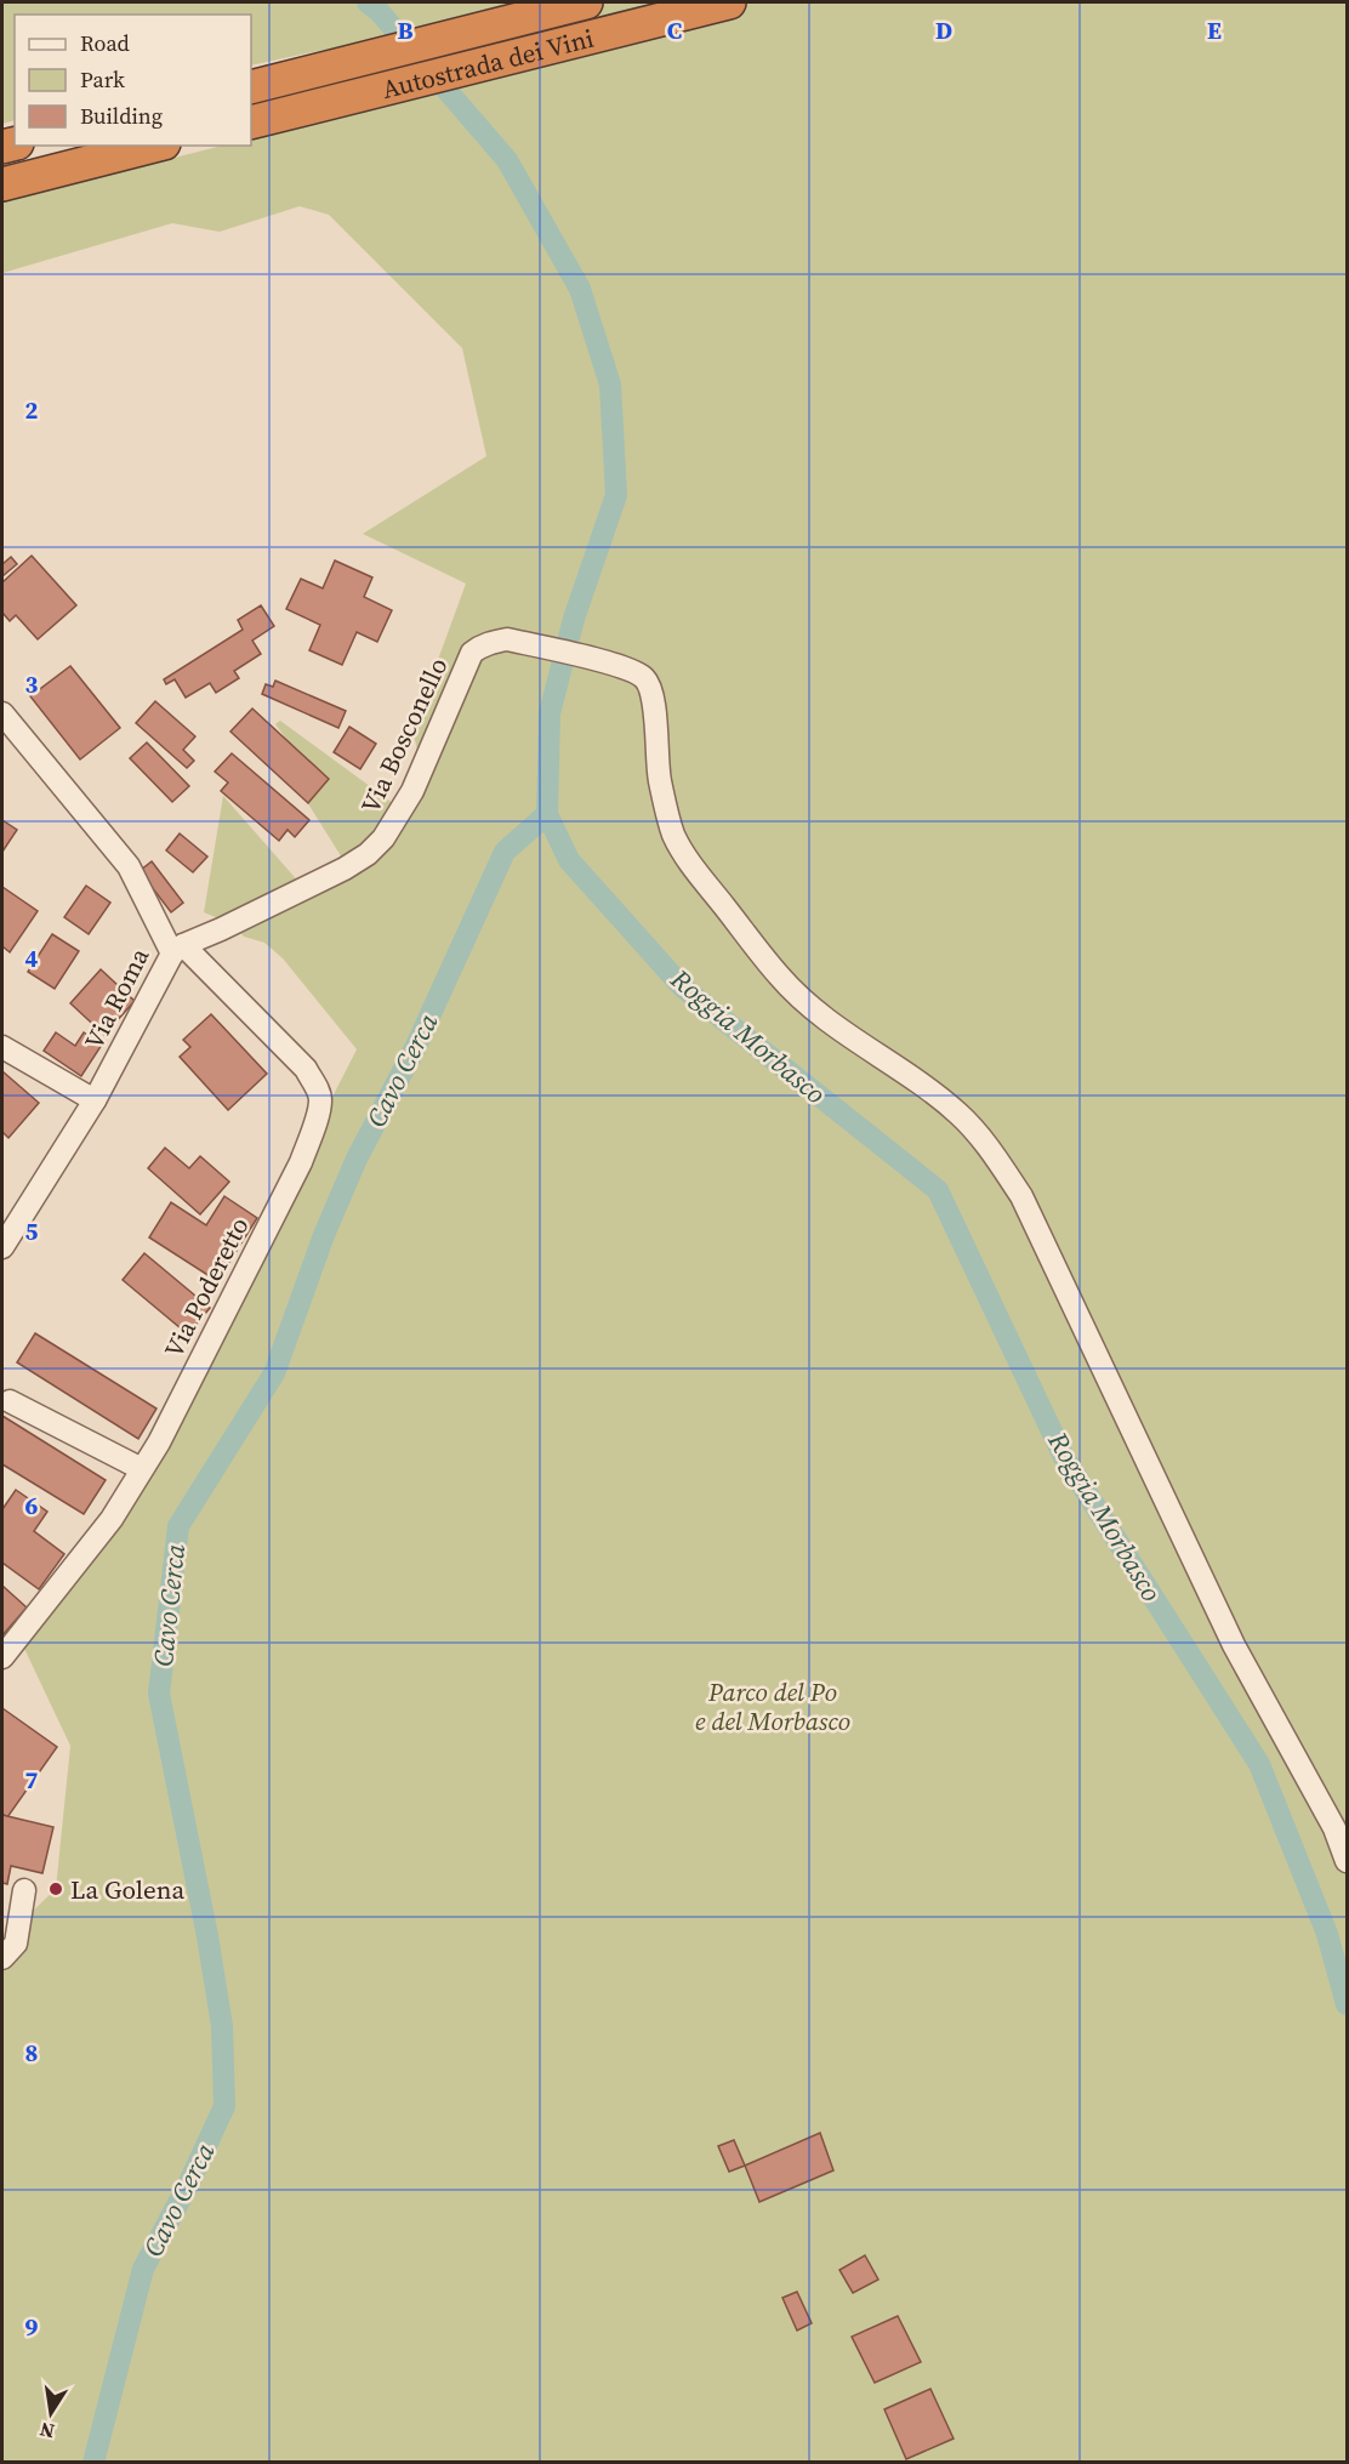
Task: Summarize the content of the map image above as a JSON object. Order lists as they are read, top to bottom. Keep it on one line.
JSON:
{"streets":{"highway":["Autostrada dei Vini"],"street":["Via Bosconello","Via Roma","Via Poderetto"]},"crossings":[["Via Bosconello","Via Roma"],["Via Bosconello","Via Poderetto"],["Via Roma","Via Poderetto"]],"water":["Roggia Morbasco","Cavo Cerca"],"parks":["Parco del Po e del Morbasco"],"places":["La Golena"],"legend":["Road","Park","Building"],"north":"bottom","grid":{"columns":["B","C","D","E"],"rows":["2","3","4","5","6","7","8","9"]}}
